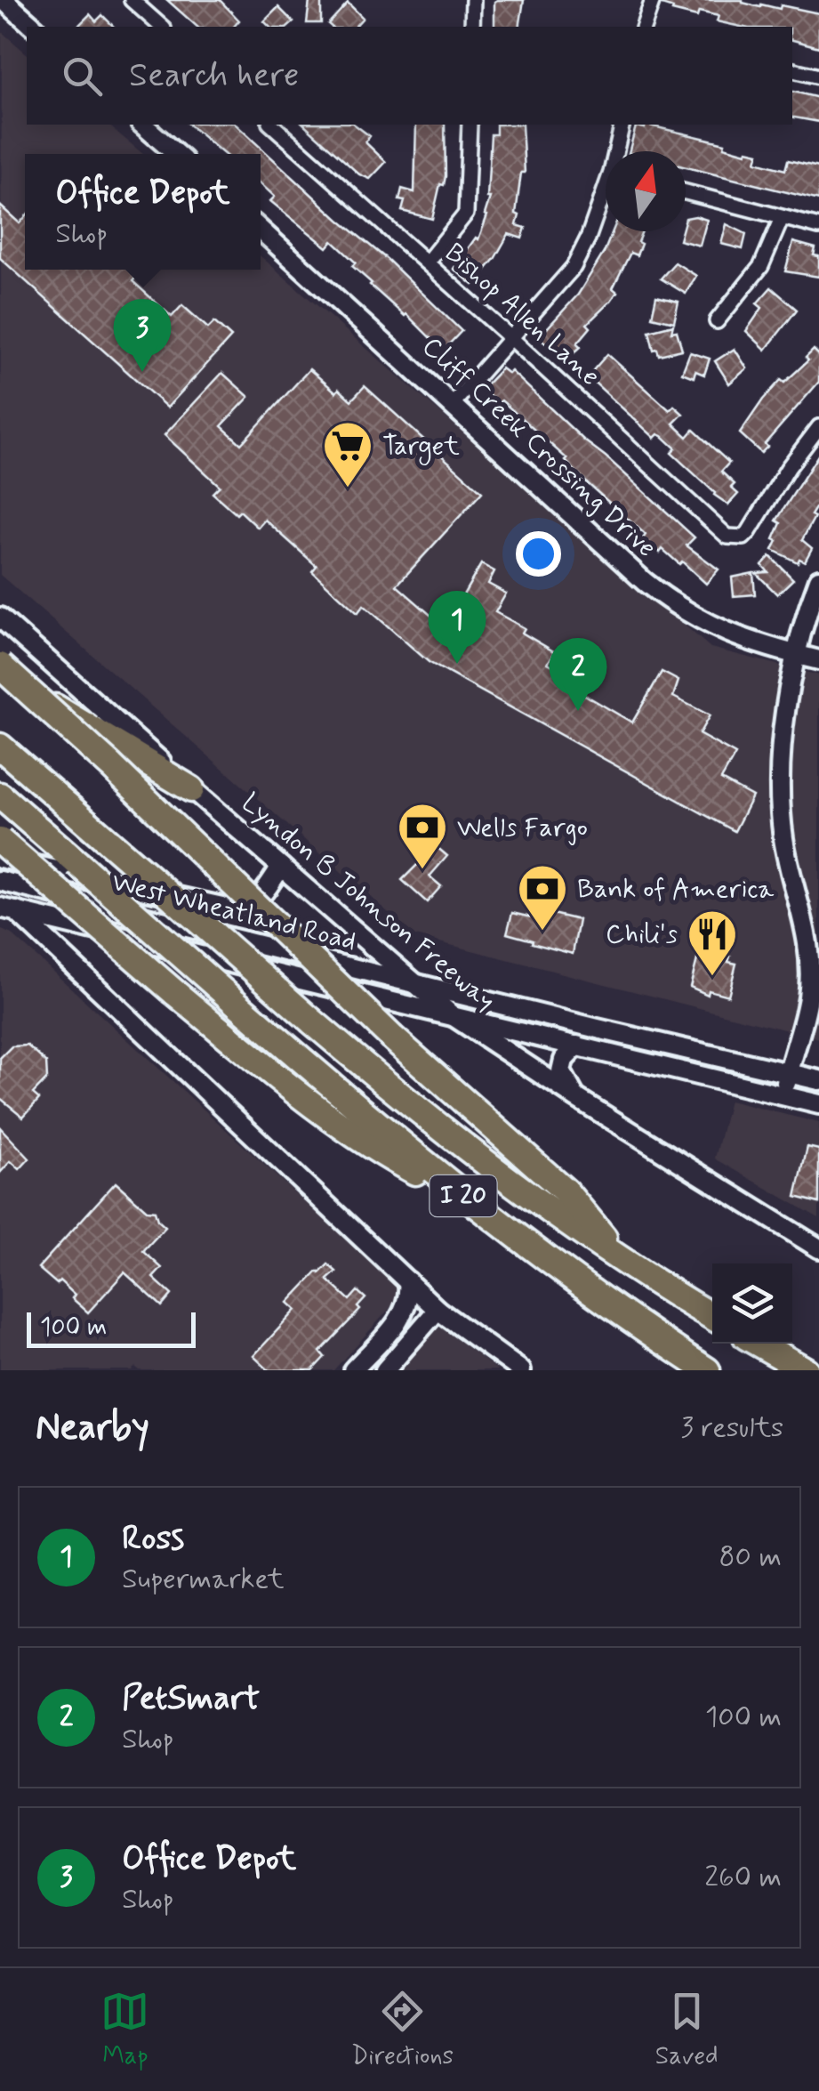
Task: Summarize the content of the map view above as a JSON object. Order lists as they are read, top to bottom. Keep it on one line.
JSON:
{"streets":{"highway":["I 20"],"main road":["Cliff Creek Crossing Drive","Lyndon B Johnson Freeway","West Wheatland Road"],"street":["Bishop Allen Lane"]},"crossings":[["Lyndon B Johnson Freeway","West Wheatland Road"]],"places":{"supermarket":["Target"],"bank":["Wells Fargo","Bank of America"],"restaurant":["Chili's"]},"scale_bar":"100 m","north":"top","page":{"search":"Search here","popup":["Office Depot","Shop"],"pins":["3","1","2"],"scale":"100 m","heading":["Nearby","3 results"],"list":[{"mark":"1","name":"Ross","note":"Supermarket","value":"80 m"},{"mark":"2","name":"PetSmart","note":"Shop","value":"100 m"},{"mark":"3","name":"Office Depot","note":"Shop","value":"260 m"}],"nav":["Map","Directions","Saved"]}}
